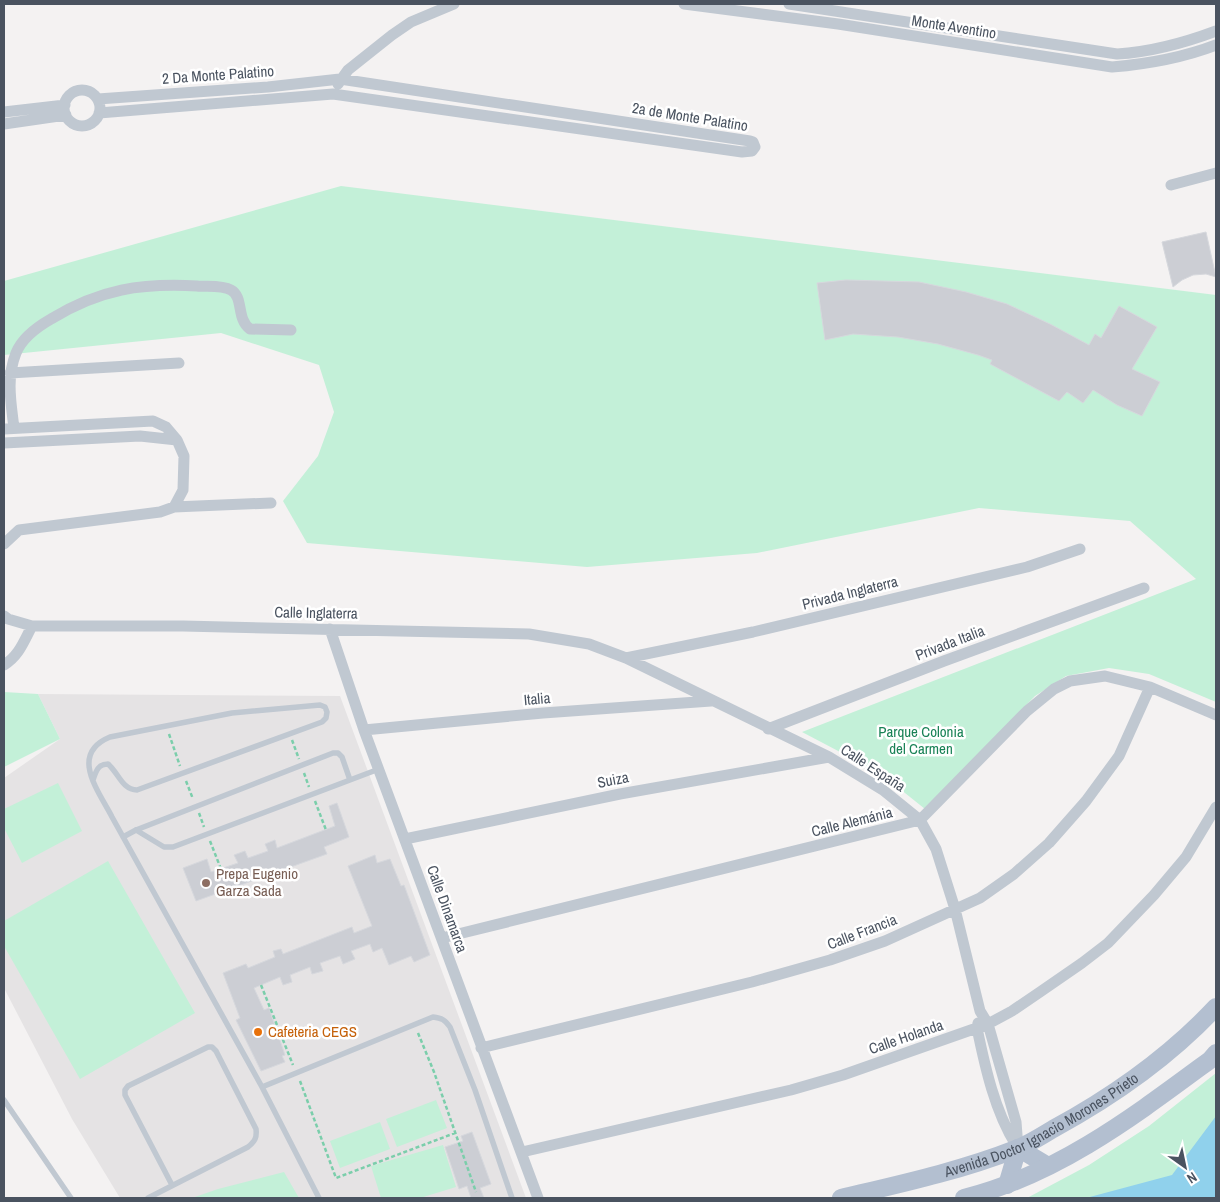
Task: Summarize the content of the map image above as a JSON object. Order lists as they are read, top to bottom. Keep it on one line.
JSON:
{"streets":{"main road":["Avenida Doctor Ignacio Morones Prieto"],"street":["Monte Aventino","2 Da Monte Palatino","2a de Monte Palatino","Privada Inglaterra","Calle Inglaterra","Privada Italia","Italia","Calle España","Suiza","Calle Alemánia","Calle Dinamarca","Calle Francia","Calle Holanda"]},"crossings":[["2 Da Monte Palatino","2a de Monte Palatino"],["Privada Inglaterra","Calle Inglaterra"],["Privada Inglaterra","Calle España"],["Calle Inglaterra","Calle España"],["Calle Inglaterra","Calle Dinamarca"],["Privada Italia","Calle España"],["Italia","Calle España"],["Italia","Calle Dinamarca"],["Calle España","Suiza"],["Calle España","Calle Alemánia"],["Calle España","Calle Francia"],["Calle España","Calle Holanda"],["Calle España","Avenida Doctor Ignacio Morones Prieto"],["Suiza","Calle Dinamarca"],["Calle Alemánia","Calle Dinamarca"],["Calle Dinamarca","Calle Francia"],["Calle Dinamarca","Calle Holanda"]],"parks":["Parque Colonia del Carmen"],"places":["Prepa Eugenio Garza Sada","Cafeteria CEGS"],"north":"bottom right"}
